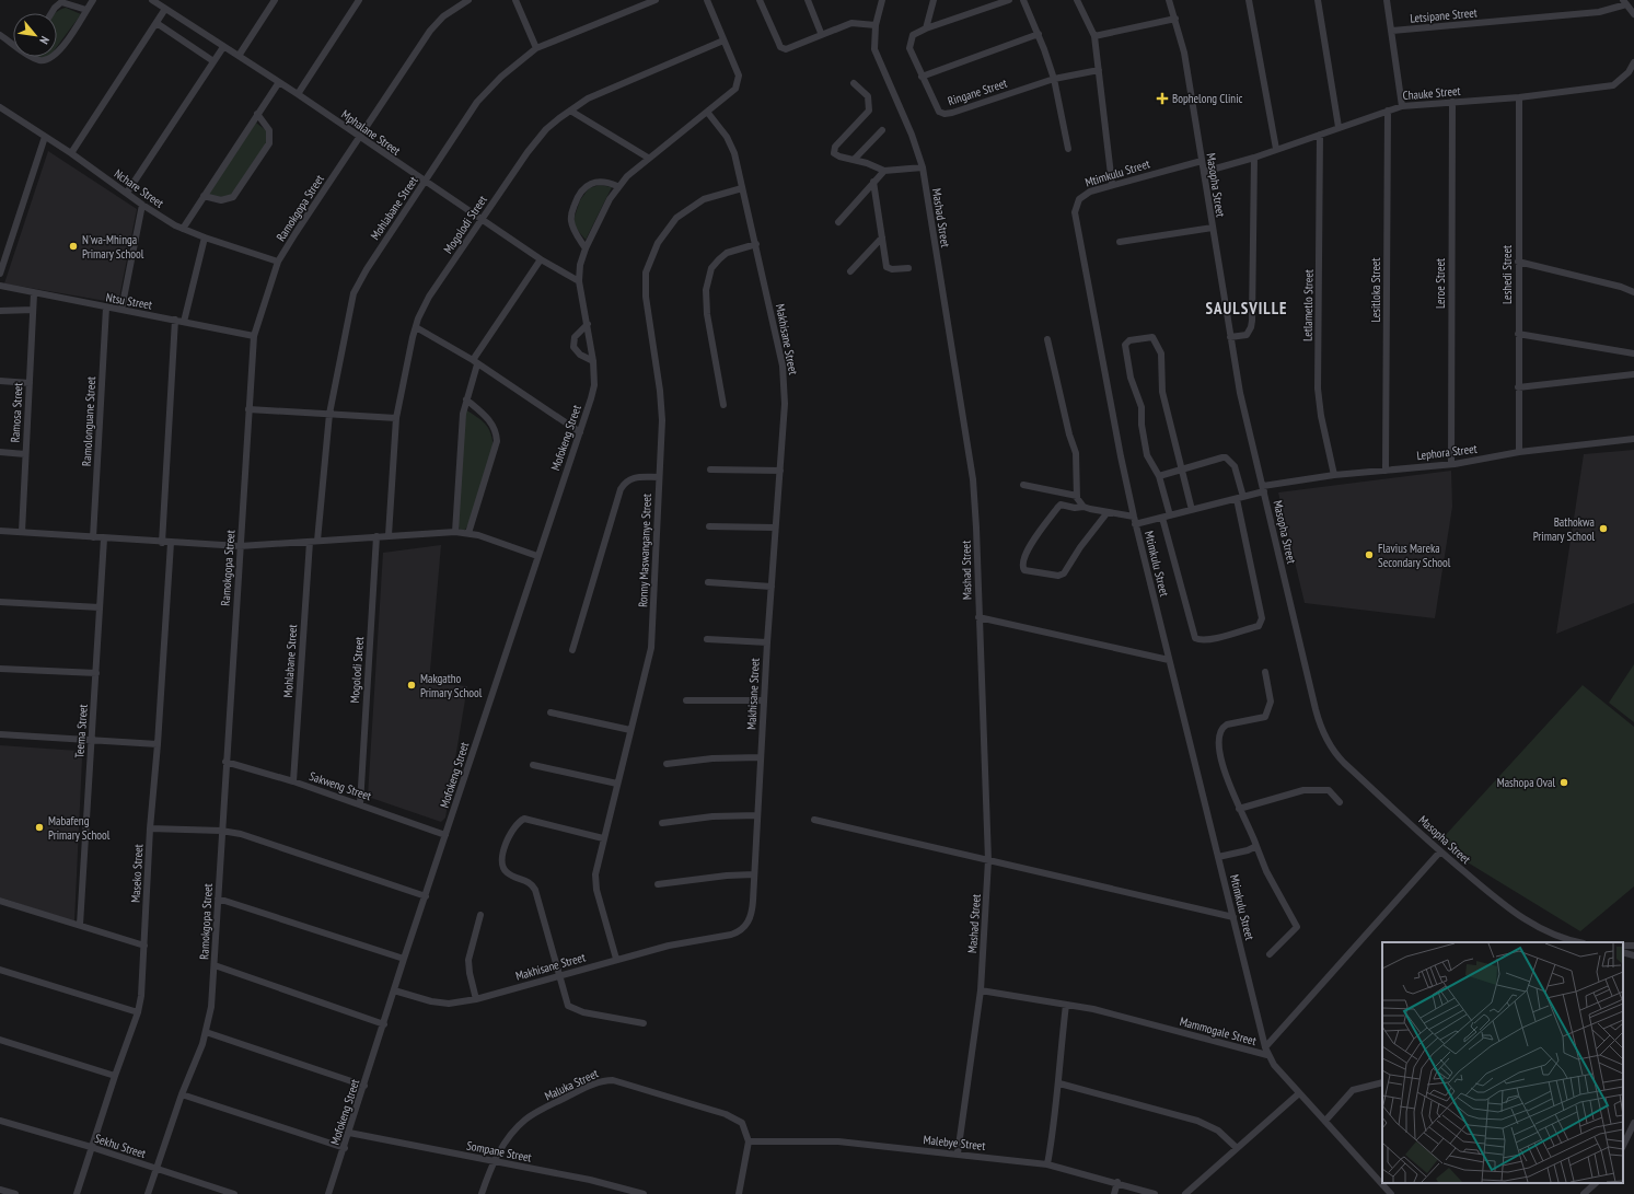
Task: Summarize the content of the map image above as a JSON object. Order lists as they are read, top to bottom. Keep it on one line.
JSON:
{"streets":{"street":["Letsipane Street","Ringane Street","Chauke Street","Mphalane Street","Mtimkulu Street","Masopha Street","Nchare Street","Ramokgopa Street","Mohlabane Street","Mashad Street","Mogolodi Street","Leshedi Street","Leroe Street","Lesitloka Street","Ntsu Street","Letlametlo Street","Makhisane Street","Ramosa Street","Ramolonguane Street","Mofokeng Street","Lephora Street","Ronny Maswanganye Street","Teema Street","Sakweng Street","Maseko Street","Mammogale Street","Maluka Street","Malebye Street","Sekhu Street","Sompane Street"]},"crossings":[["Chauke Street","Masopha Street"],["Chauke Street","Leshedi Street"],["Chauke Street","Leroe Street"],["Chauke Street","Lesitloka Street"],["Chauke Street","Letlametlo Street"],["Mphalane Street","Ramokgopa Street"],["Mphalane Street","Mohlabane Street"],["Mphalane Street","Mogolodi Street"],["Mphalane Street","Mofokeng Street"],["Mtimkulu Street","Masopha Street"],["Mtimkulu Street","Lephora Street"],["Mtimkulu Street","Mammogale Street"],["Masopha Street","Lephora Street"],["Nchare Street","Ramokgopa Street"],["Ramokgopa Street","Ntsu Street"],["Ramokgopa Street","Sakweng Street"],["Ramokgopa Street","Sekhu Street"],["Mohlabane Street","Sakweng Street"],["Mashad Street","Mammogale Street"],["Mashad Street","Malebye Street"],["Mogolodi Street","Mofokeng Street"],["Mogolodi Street","Sakweng Street"],["Leshedi Street","Lephora Street"],["Leroe Street","Lephora Street"],["Lesitloka Street","Lephora Street"],["Ntsu Street","Ramosa Street"],["Ntsu Street","Ramolonguane Street"],["Letlametlo Street","Lephora Street"],["Makhisane Street","Mofokeng Street"],["Makhisane Street","Ronny Maswanganye Street"],["Mofokeng Street","Sakweng Street"],["Mofokeng Street","Sompane Street"],["Maseko Street","Sekhu Street"],["Maluka Street","Malebye Street"],["Maluka Street","Sompane Street"]],"districts":["SAULSVILLE"],"places":{"health":["Bophelong Clinic"],"other":["N'wa-Mhinga Primary School","Bathokwa Primary School","Flavius Mareka Secondary School","Makgatho Primary School","Mashopa Oval","Mabafeng Primary School"]},"north":"bottom right"}
